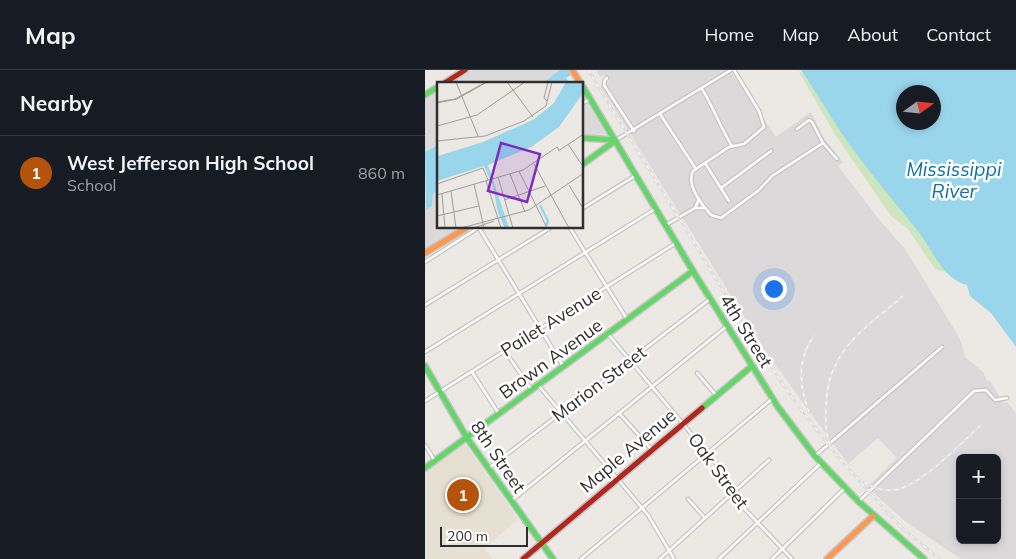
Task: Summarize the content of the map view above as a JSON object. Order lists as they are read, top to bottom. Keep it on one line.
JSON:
{"streets":{"street":["Pailet Avenue","4th Street","Brown Avenue","Marion Street","Maple Avenue","8th Street","Oak Street"]},"crossings":[["Pailet Avenue","4th Street"],["Pailet Avenue","8th Street"],["4th Street","Brown Avenue"],["4th Street","Marion Street"],["4th Street","Maple Avenue"],["Brown Avenue","8th Street"],["Brown Avenue","Oak Street"],["Marion Street","8th Street"],["Marion Street","Oak Street"],["Maple Avenue","8th Street"],["Maple Avenue","Oak Street"]],"water":["Mississippi River"],"scale_bar":"200 m","north":"right","page":{"header":"Map","nav":["Home","Map","About","Contact"],"heading":"Nearby","list":[{"mark":"1","name":"West Jefferson High School","note":"School","value":"860 m"}],"map_buttons":["+","−"],"pins":"1","scale":"200 m"}}
